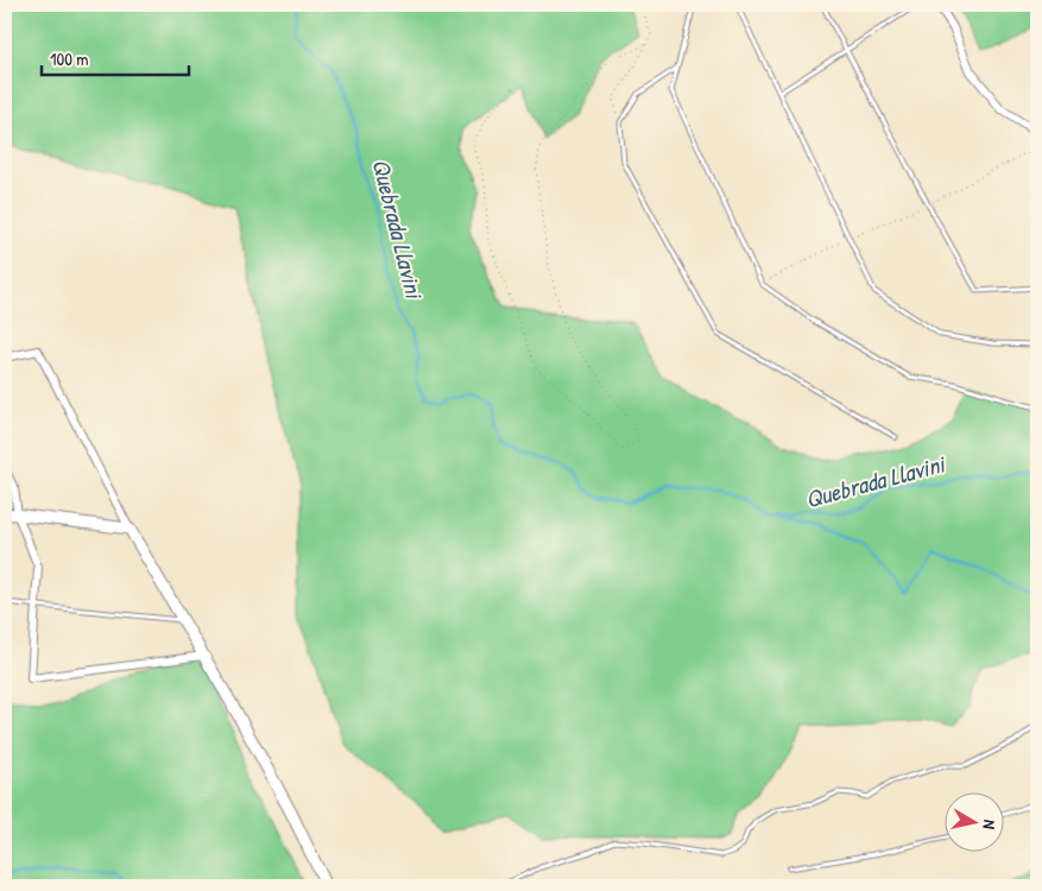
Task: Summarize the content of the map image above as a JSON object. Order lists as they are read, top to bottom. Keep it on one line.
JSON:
{"water":["Quebrada Llavini"],"scale_bar":"100 m","north":"right"}
